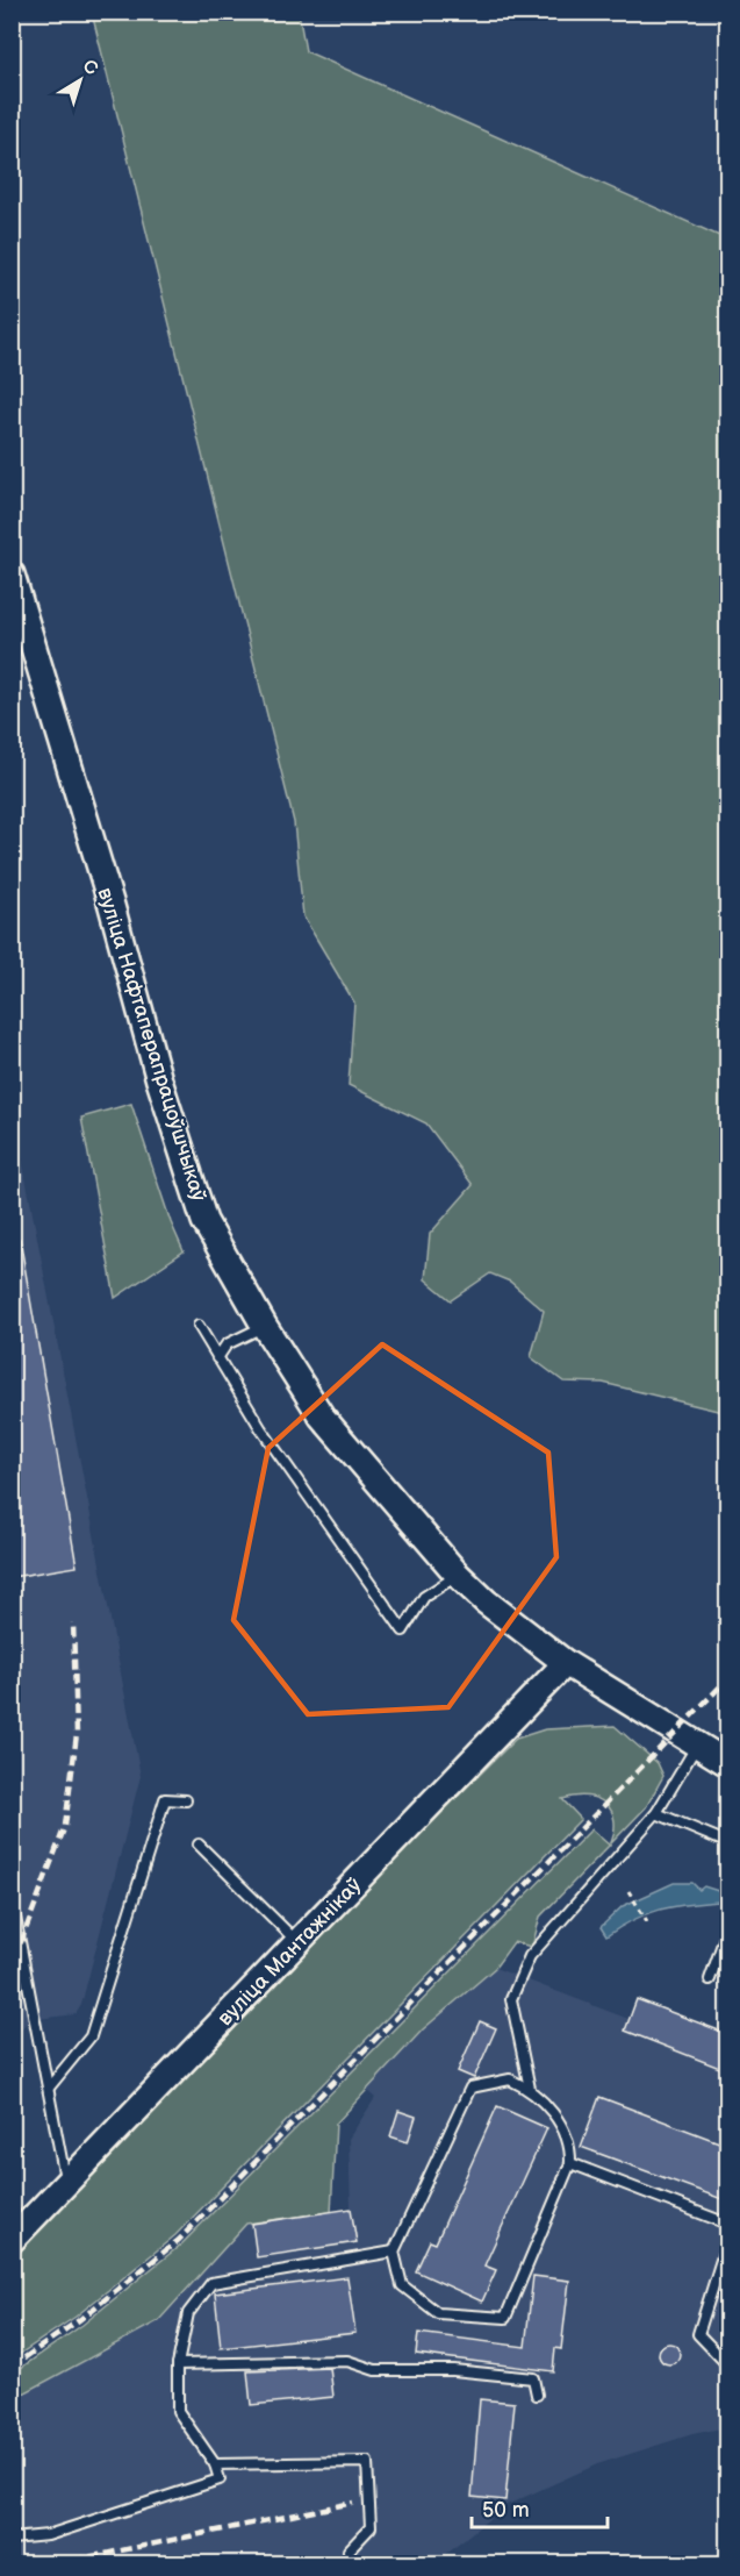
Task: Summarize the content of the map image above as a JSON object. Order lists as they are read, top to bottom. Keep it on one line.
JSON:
{"streets":{"street":["вуліца Нафтаперапрацоўшчыкаў","вуліца Мантажнікаў"]},"crossings":[["вуліца Нафтаперапрацоўшчыкаў","вуліца Мантажнікаў"]],"scale_bar":"50 m","north":"top right"}
